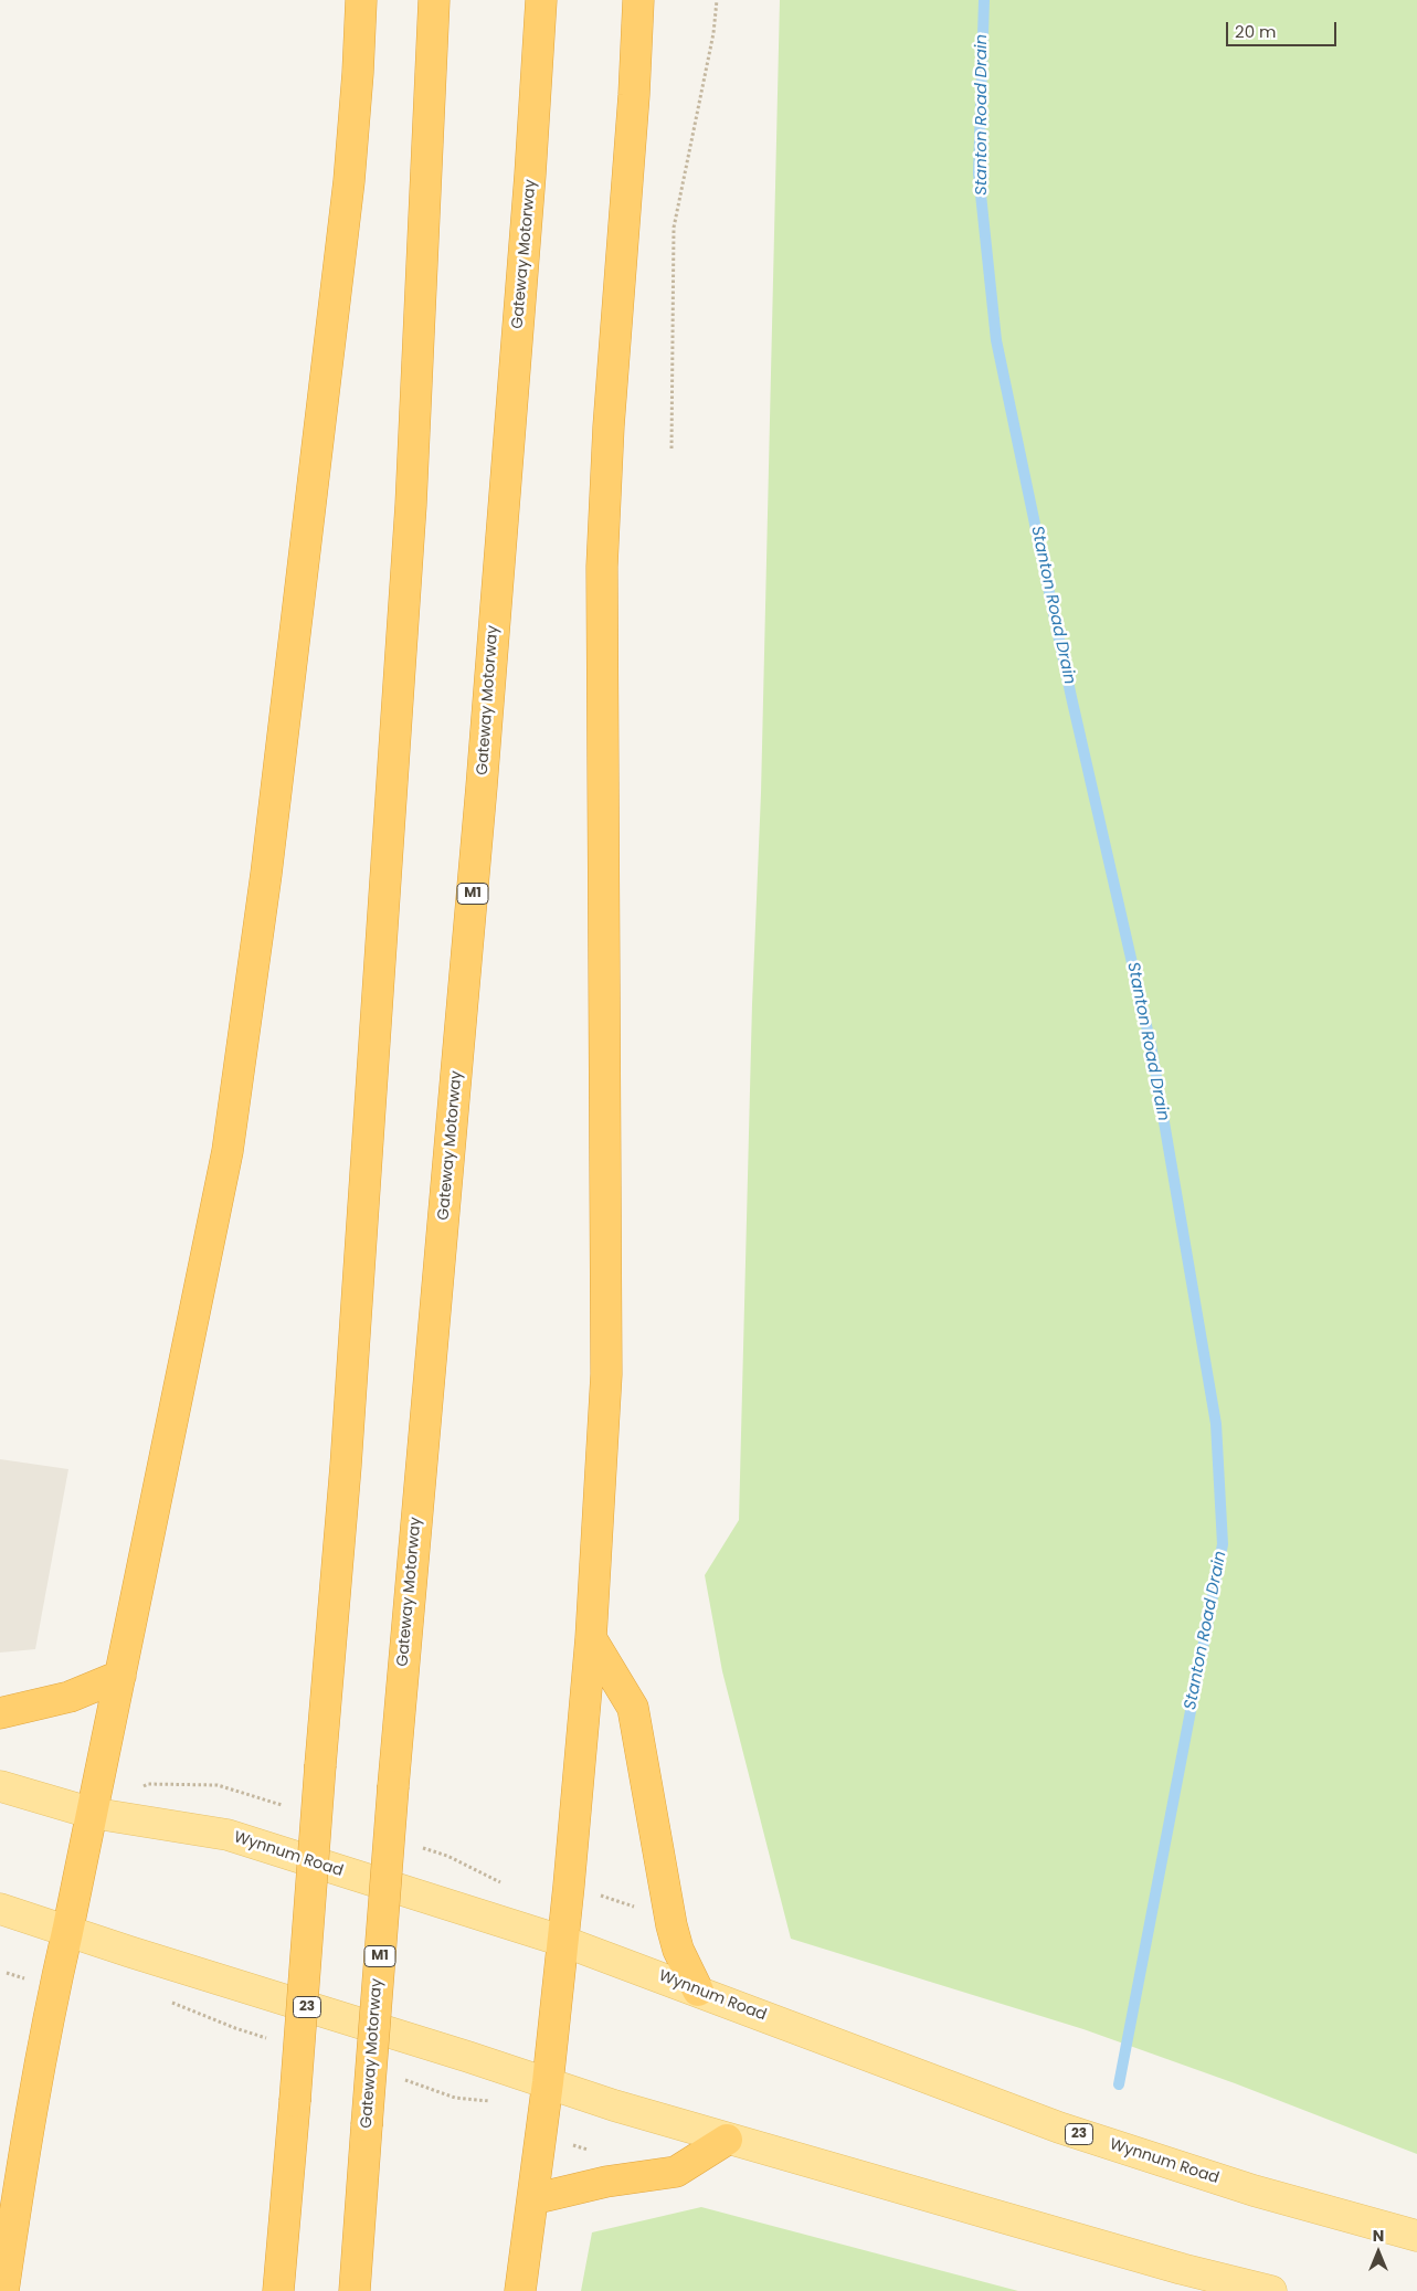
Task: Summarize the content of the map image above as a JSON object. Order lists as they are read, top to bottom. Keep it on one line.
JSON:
{"streets":{"highway":["Gateway Motorway","M1"],"main road":["Wynnum Road","23"]},"water":["Stanton Road Drain"],"scale_bar":"20 m","north":"top"}
